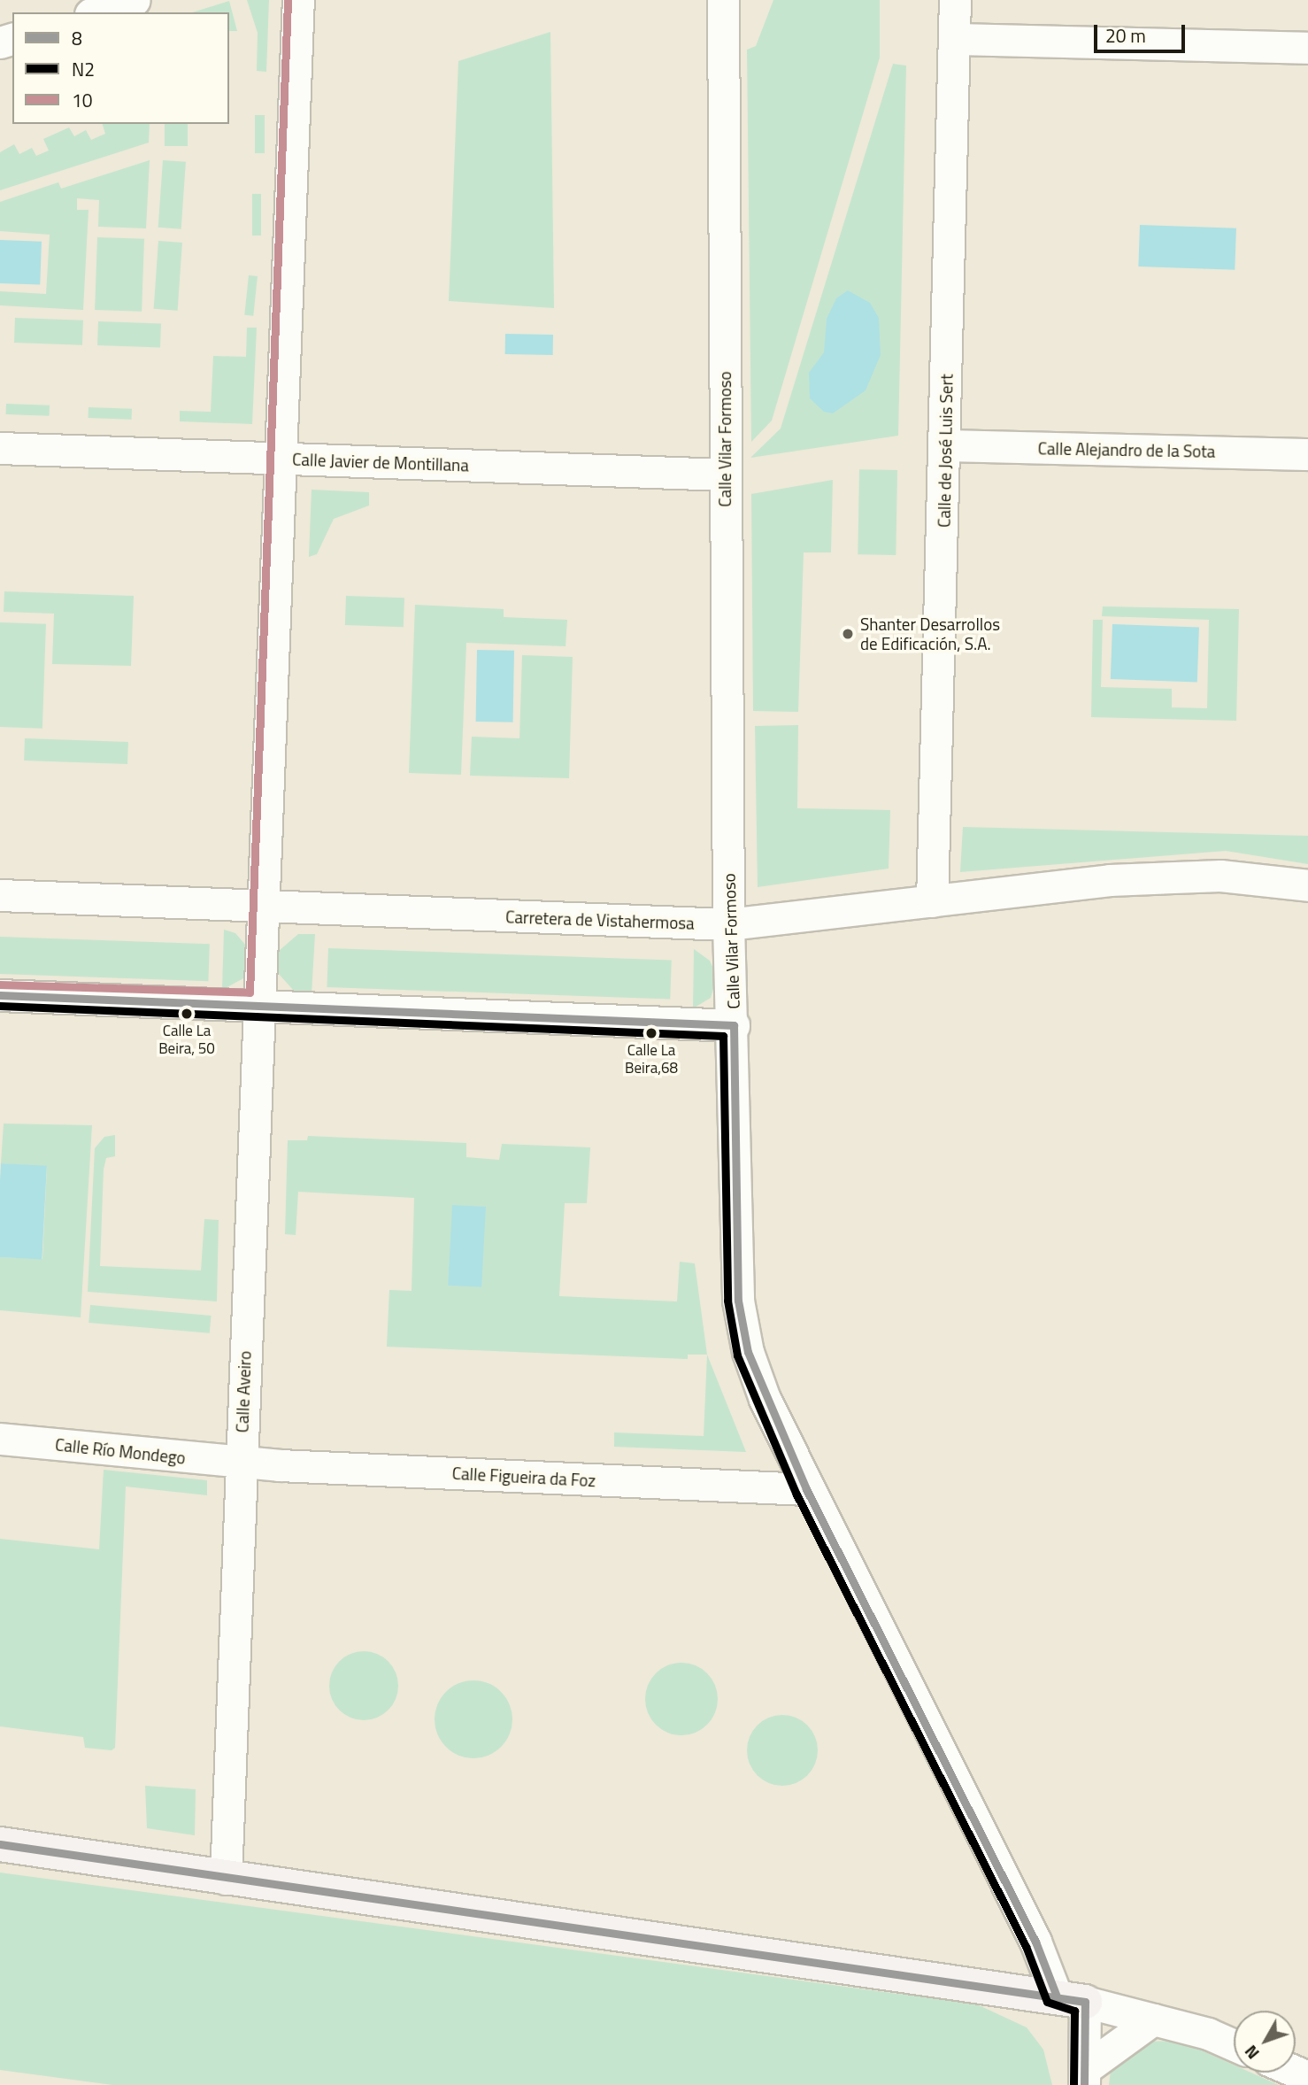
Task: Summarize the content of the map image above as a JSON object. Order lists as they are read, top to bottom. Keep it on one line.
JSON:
{"streets":{"street":["Calle Vilar Formoso","Calle Alejandro de la Sota","Calle de José Luis Sert","Calle Javier de Montillana","Carretera de Vistahermosa","Calle Aveiro","Calle Río Mondego","Calle Figueira da Foz"]},"crossings":[["Calle Vilar Formoso","Calle Javier de Montillana"],["Calle Vilar Formoso","Carretera de Vistahermosa"],["Calle Vilar Formoso","Calle Figueira da Foz"],["Calle Alejandro de la Sota","Calle de José Luis Sert"],["Calle de José Luis Sert","Carretera de Vistahermosa"],["Calle Javier de Montillana","Calle Aveiro"],["Carretera de Vistahermosa","Calle Aveiro"],["Calle Aveiro","Calle Río Mondego"],["Calle Aveiro","Calle Figueira da Foz"],["Calle Río Mondego","Calle Figueira da Foz"]],"places":["Shanter Desarrollos de Edificación, S.A.","Calle La Beira, 50","Calle La Beira,68"],"lines":["transit line 10","transit line 8","transit line N2"],"legend":["8","N2","10"],"scale_bar":"20 m","north":"bottom left"}
